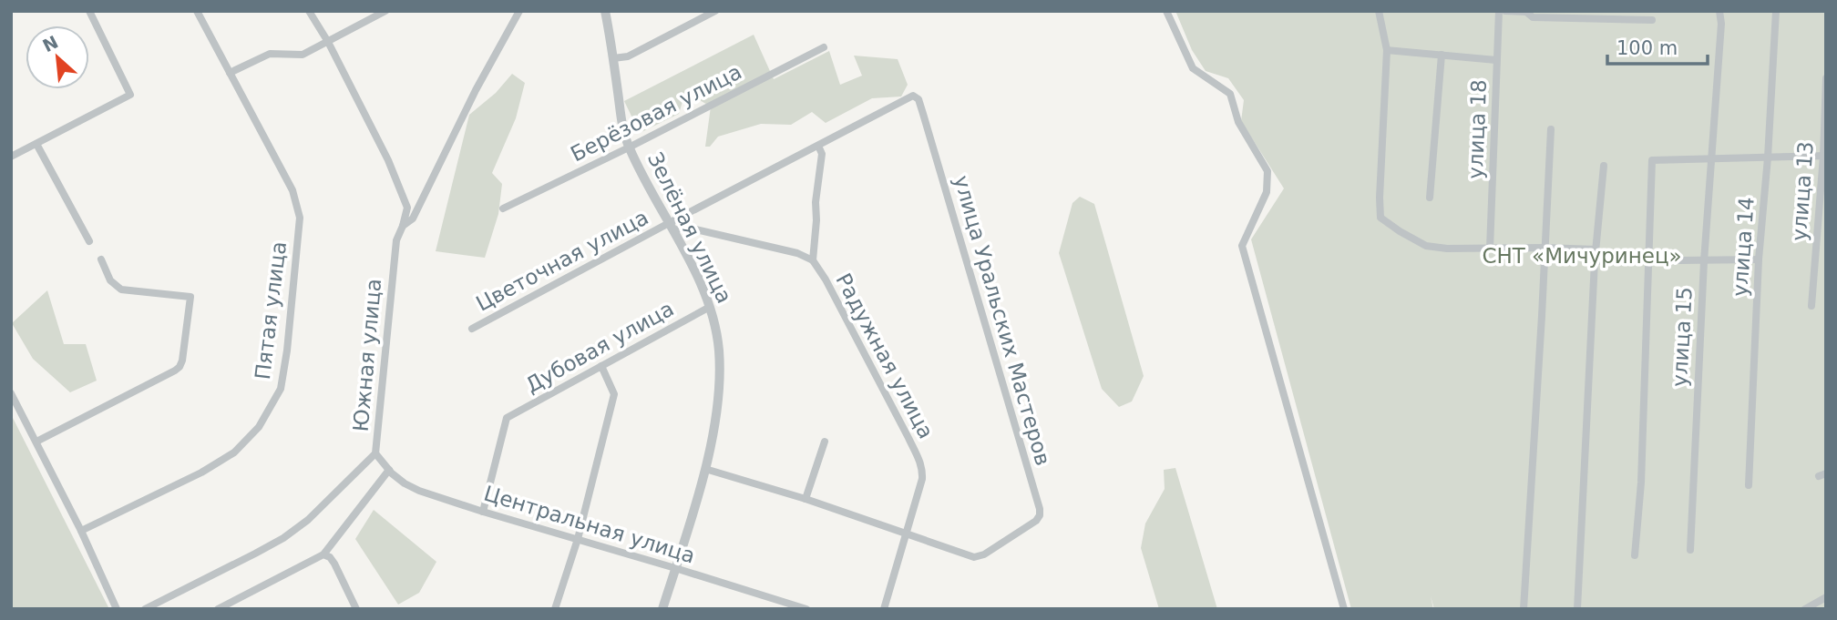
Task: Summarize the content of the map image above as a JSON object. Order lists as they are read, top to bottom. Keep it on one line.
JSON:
{"streets":{"street":["Берёзовая улица","улица 18","улица 13","Зелёная улица","улица 14","Цветочная улица","Пятая улица","улица Уральских Мастеров","улица 15","Дубовая улица","Южная улица","Радужная улица","Центральная улица"]},"crossings":[["Берёзовая улица","Зелёная улица"],["Зелёная улица","Цветочная улица"],["Зелёная улица","Дубовая улица"],["Зелёная улица","Радужная улица"],["Зелёная улица","Центральная улица"],["Цветочная улица","улица Уральских Мастеров"],["Цветочная улица","Радужная улица"],["улица Уральских Мастеров","Радужная улица"],["Дубовая улица","Центральная улица"],["Южная улица","Центральная улица"]],"parks":["СНТ «Мичуринец»"],"scale_bar":"100 m","north":"top left"}
